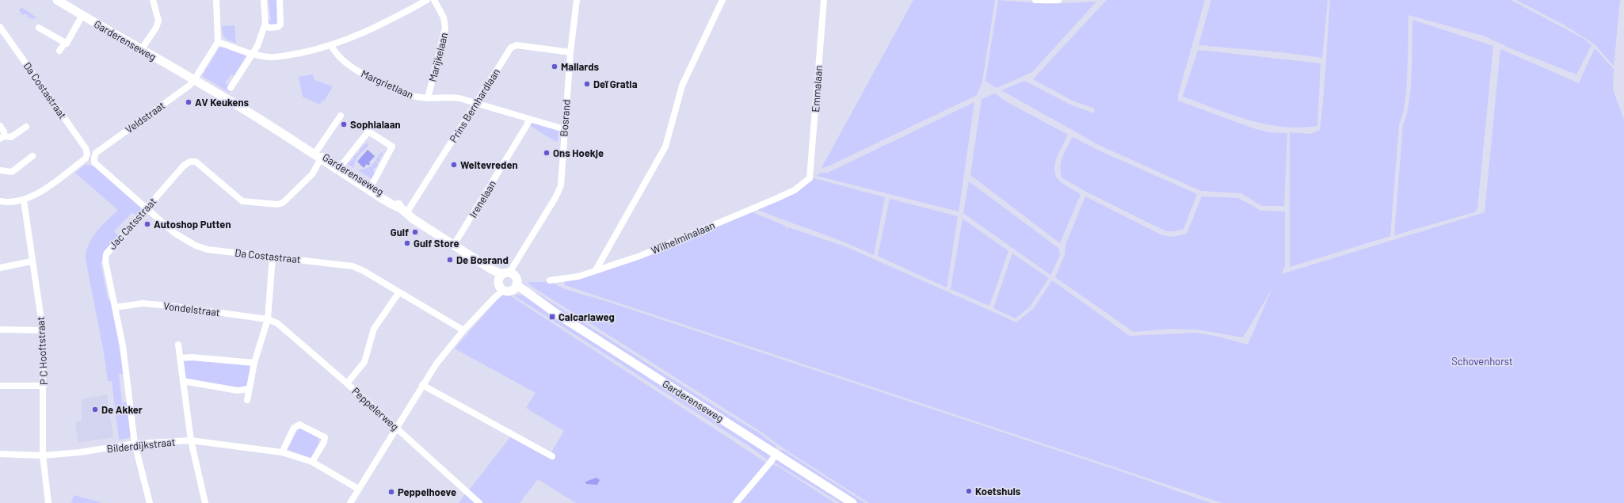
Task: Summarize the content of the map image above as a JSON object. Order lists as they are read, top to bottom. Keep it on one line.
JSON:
{"streets":{"main road":["Garderenseweg"],"street":["Marijkelaan","Margrietlaan","Emmalaan","Da Costastraat","Prins Bernhardlaan","Veldstraat","Bosrand","Irenelaan","Jac Catsstraat","Wilhelminalaan","Vondelstraat","P C Hooftstraat","Peppelerweg","Bilderdijkstraat"]},"crossings":[["Garderenseweg","Prins Bernhardlaan"],["Garderenseweg","Veldstraat"],["Garderenseweg","Bosrand"],["Garderenseweg","Irenelaan"],["Garderenseweg","Jac Catsstraat"],["Marijkelaan","Margrietlaan"],["Margrietlaan","Prins Bernhardlaan"],["Margrietlaan","Bosrand"],["Margrietlaan","Irenelaan"],["Emmalaan","Wilhelminalaan"],["Da Costastraat","Veldstraat"],["Da Costastraat","Jac Catsstraat"],["Da Costastraat","P C Hooftstraat"],["Prins Bernhardlaan","Bosrand"],["Jac Catsstraat","Vondelstraat"],["Jac Catsstraat","Bilderdijkstraat"],["Vondelstraat","Peppelerweg"],["P C Hooftstraat","Bilderdijkstraat"]],"parks":["Schovenhorst"],"places":{"other":["Mallards","Deï Gratia","AV Keukens","Sophialaan","Ons Hoekje","Weltevreden","Autoshop Putten","Gulf","Gulf Store","De Bosrand","De Akker","Koetshuis","Peppelhoeve"],"transit":["Calcariaweg"]}}
